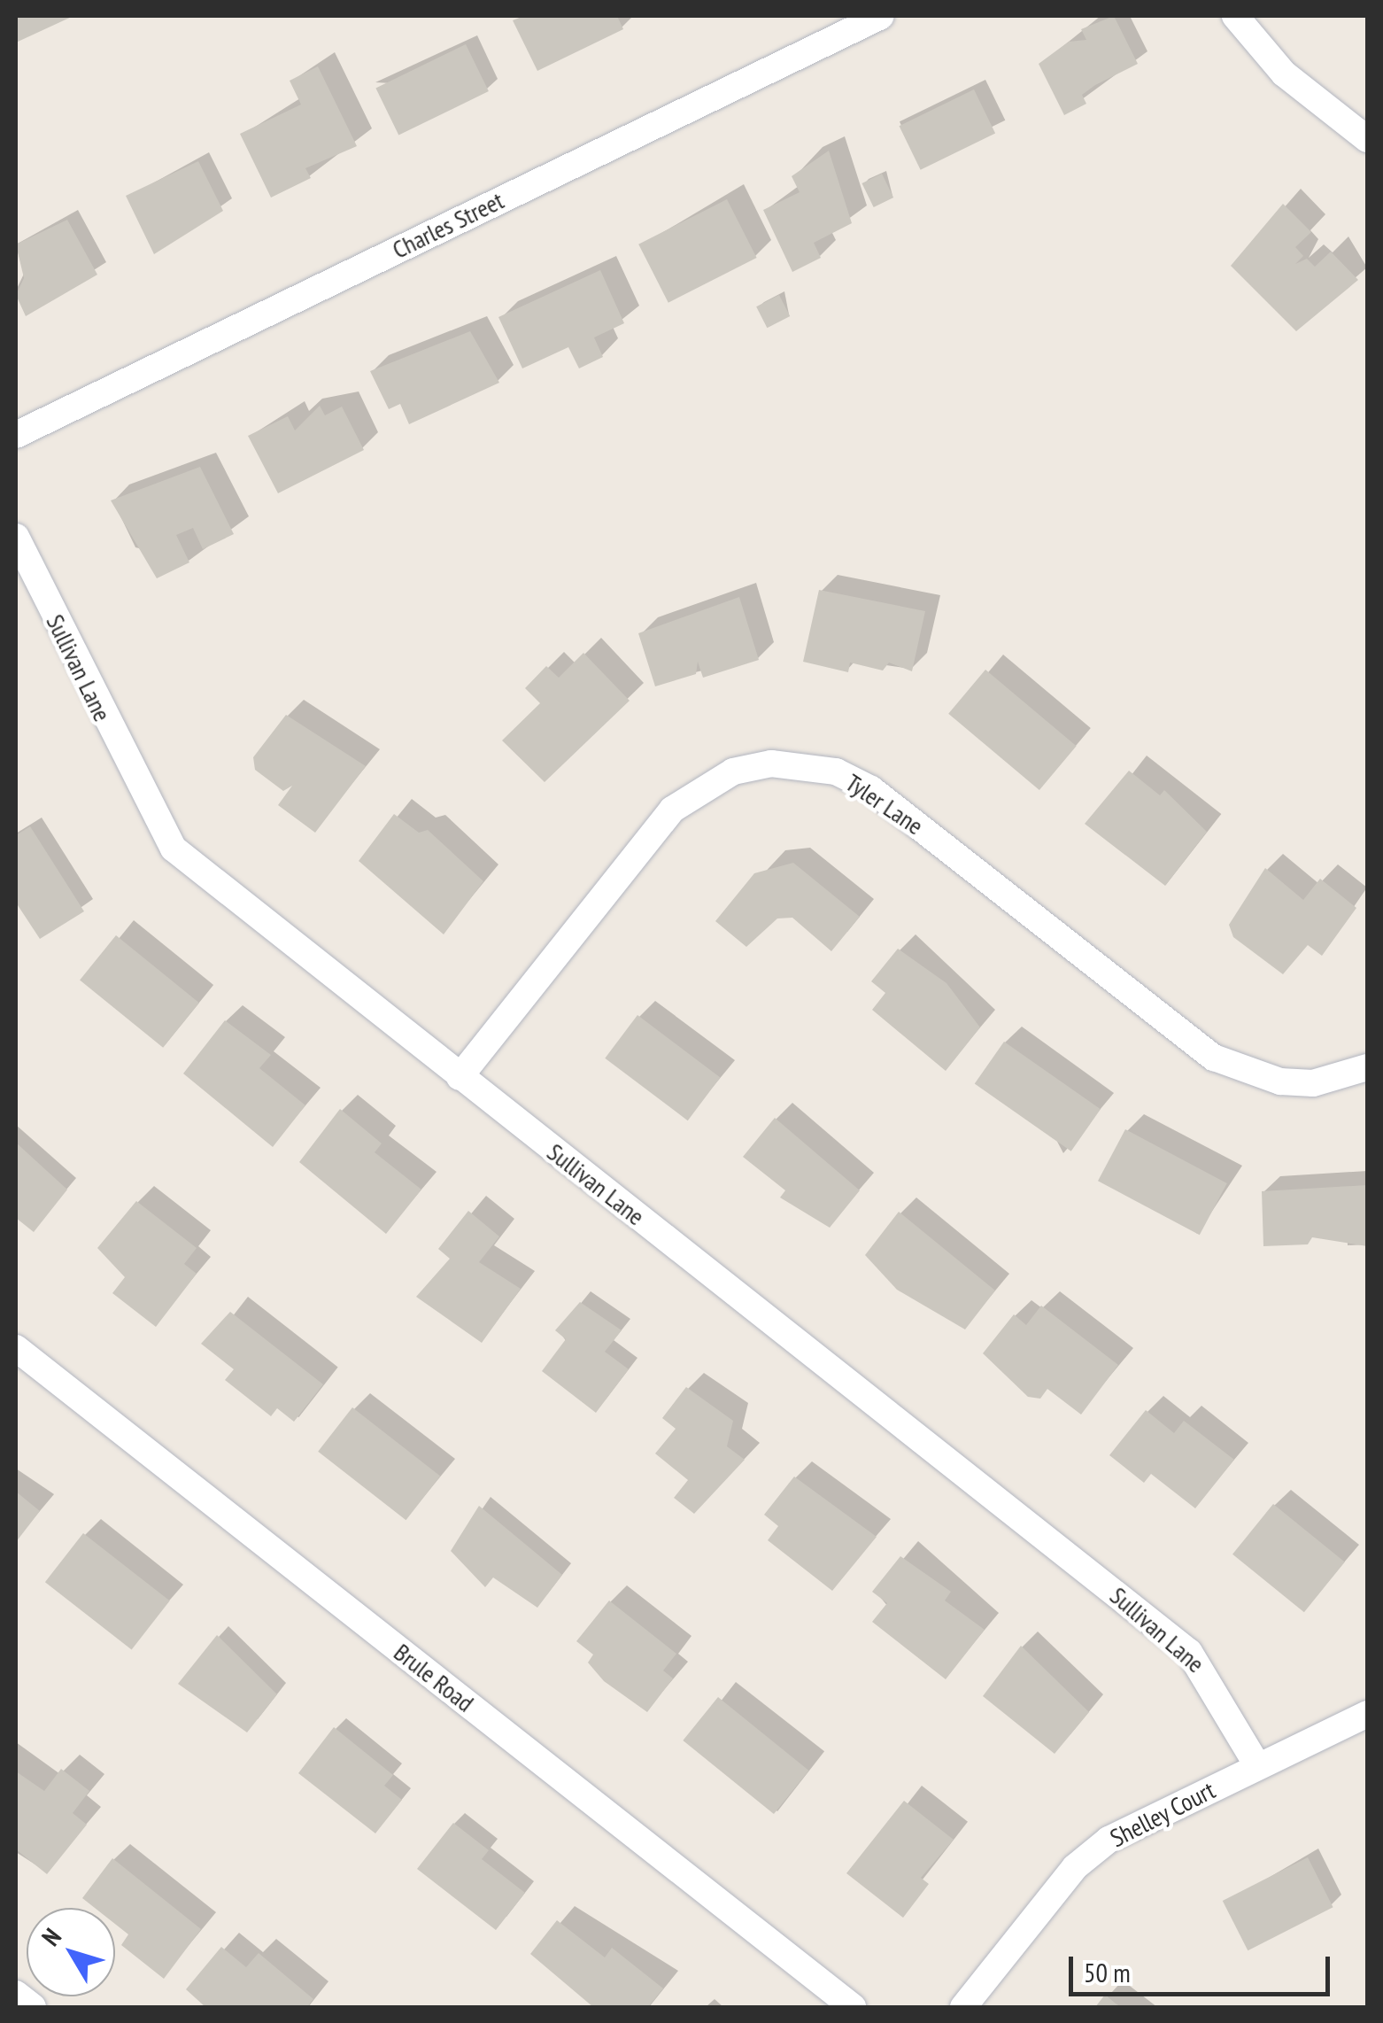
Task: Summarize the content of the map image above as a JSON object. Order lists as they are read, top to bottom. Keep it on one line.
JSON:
{"streets":{"street":["Charles Street","Sullivan Lane","Tyler Lane","Brule Road","Shelley Court"]},"crossings":[["Sullivan Lane","Tyler Lane"],["Sullivan Lane","Shelley Court"]],"scale_bar":"50 m","north":"top left"}
